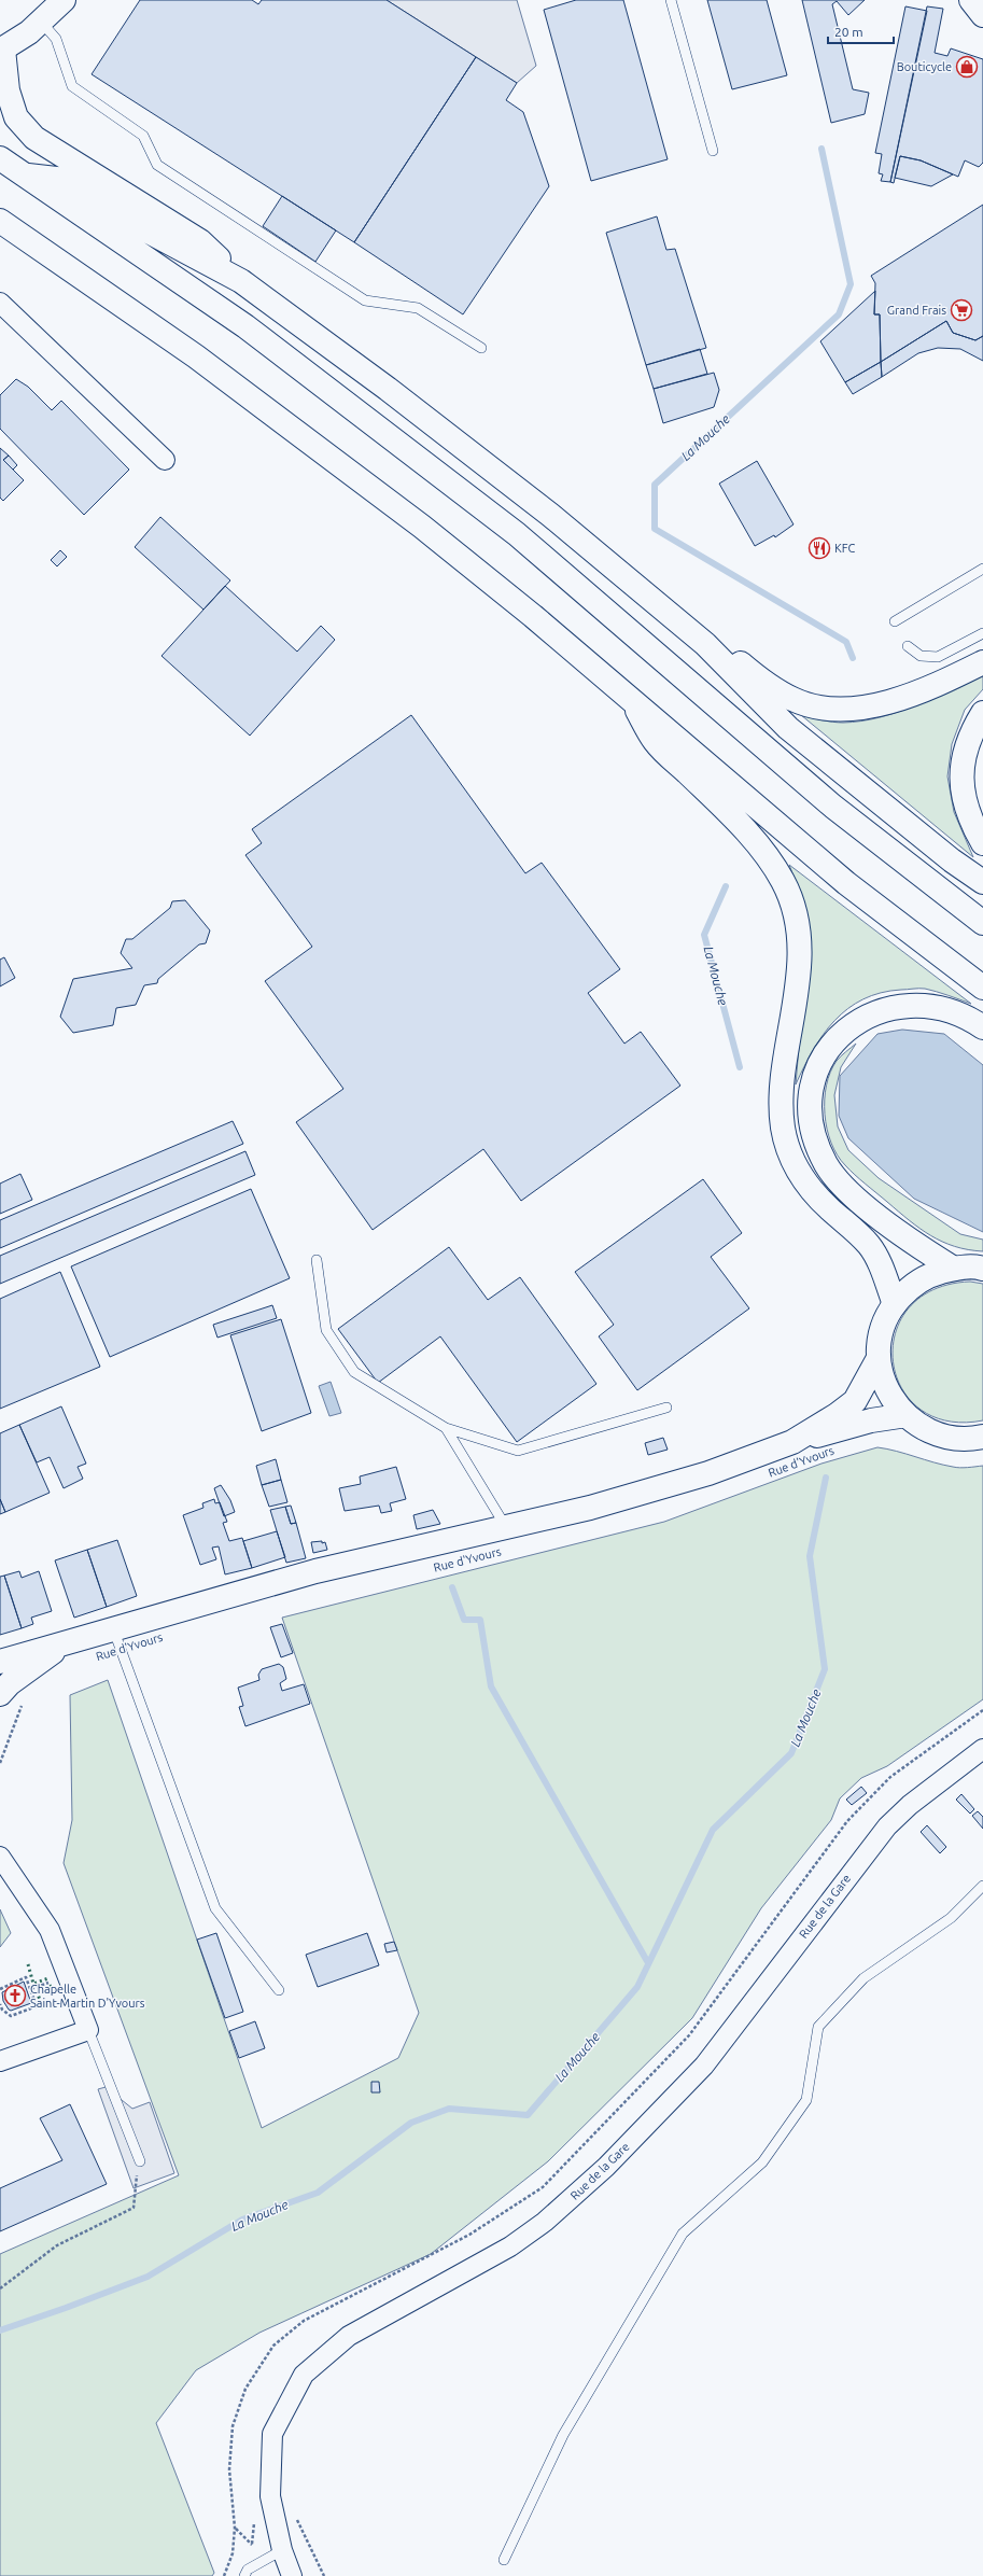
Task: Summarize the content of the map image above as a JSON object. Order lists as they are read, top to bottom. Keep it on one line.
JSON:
{"streets":{"main road":["Rue d'Yvours"],"street":["Rue de la Gare"]},"water":["La Mouche"],"places":{"shop":["Bouticycle"],"supermarket":["Grand Frais"],"restaurant":["KFC"],"church":["Chapelle Saint-Martin D'Yvours"]},"scale_bar":"20 m"}
